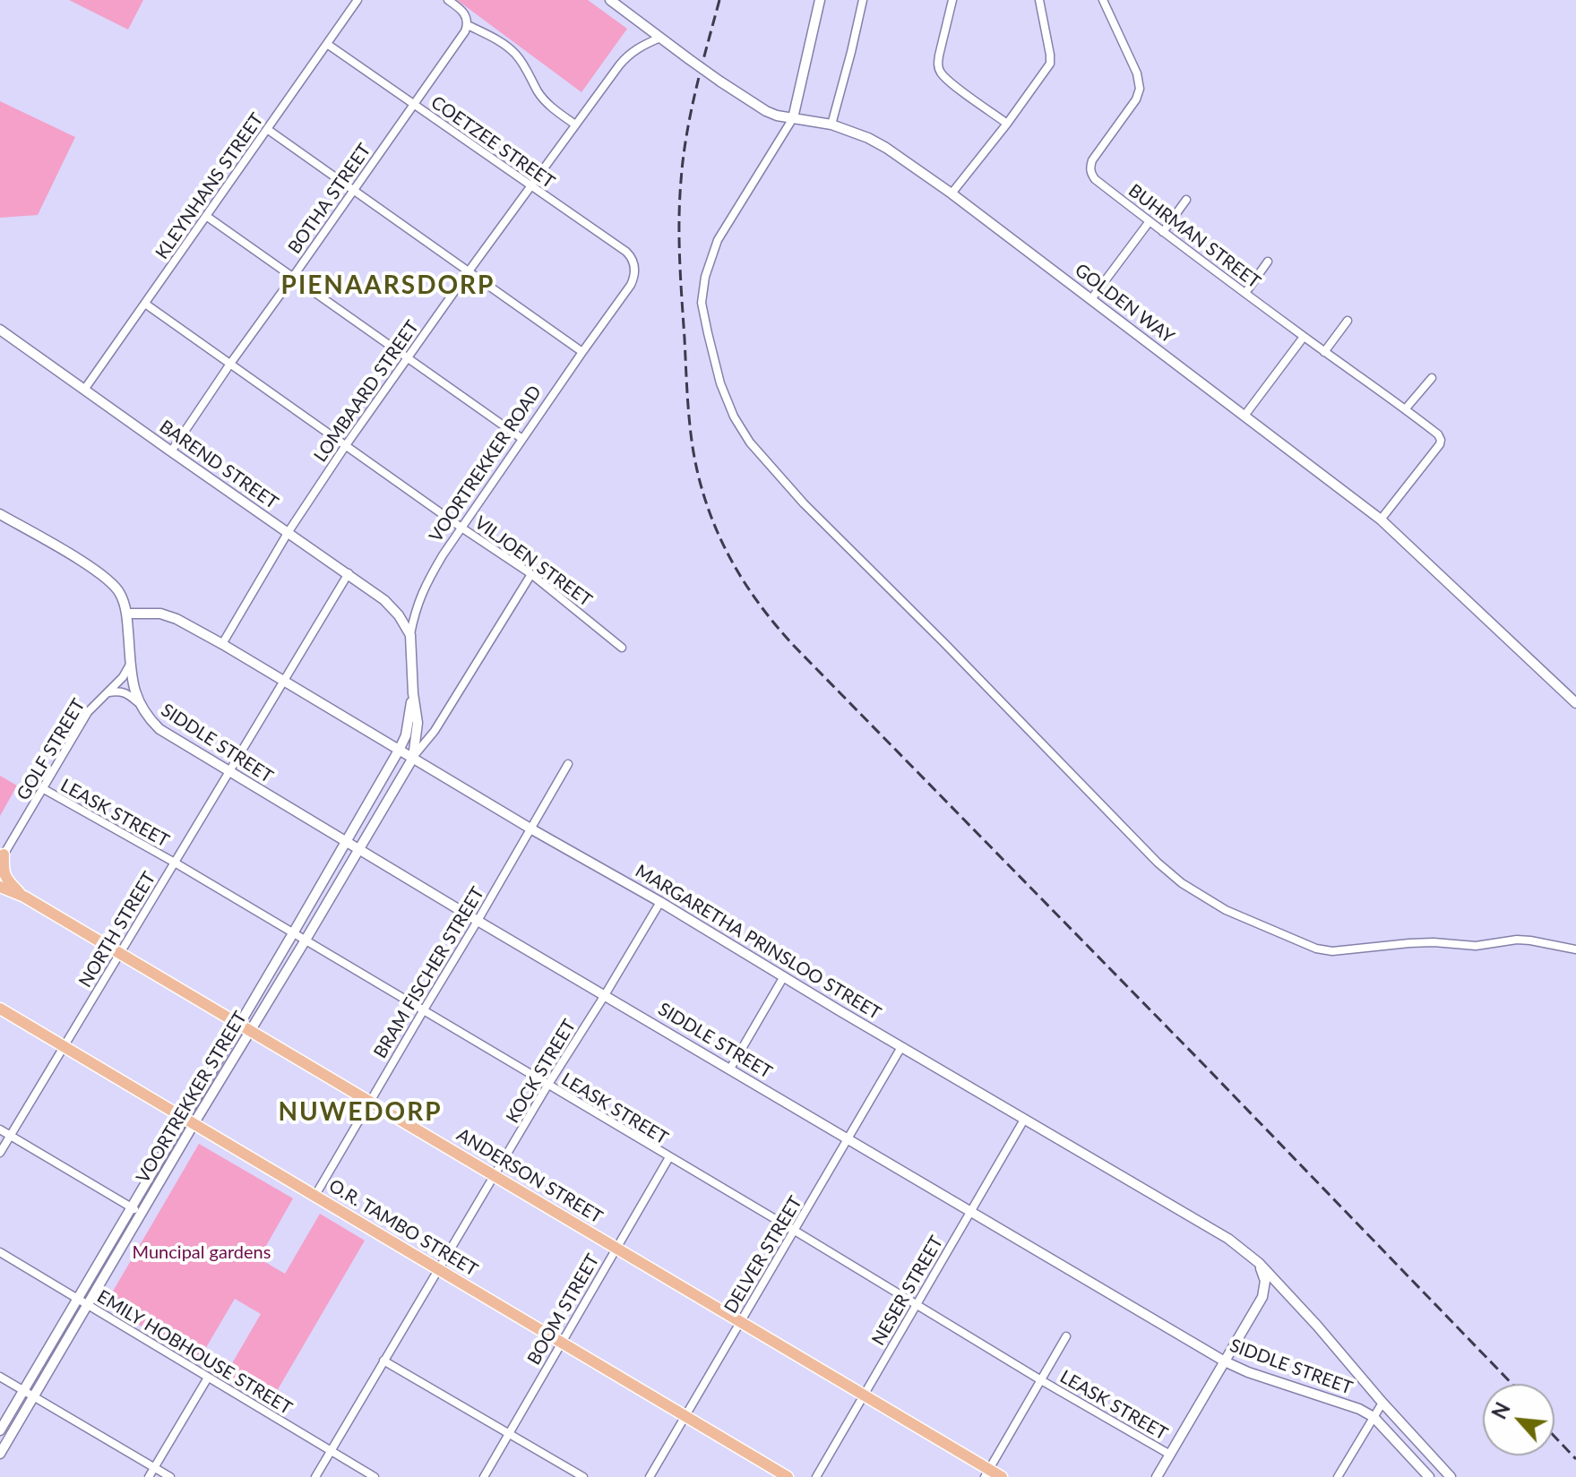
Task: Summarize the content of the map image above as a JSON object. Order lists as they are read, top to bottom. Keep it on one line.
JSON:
{"streets":{"main road":["ANDERSON STREET","O.R. TAMBO STREET"],"street":["COETZEE STREET","KLEYNHANS STREET","BOTHA STREET","BUHRMAN STREET","GOLDEN WAY","LOMBAARD STREET","VOORTREKKER ROAD","BAREND STREET","VILJOEN STREET","SIDDLE STREET","GOLF STREET","LEASK STREET","NORTH STREET","MARGARETHA PRINSLOO STREET","BRAM FISCHER STREET","KOCK STREET","VOORTREKKER STREET","DELVER STREET","NESER STREET","BOOM STREET","EMILY HOBHOUSE STREET"]},"crossings":[["COETZEE STREET","KLEYNHANS STREET"],["COETZEE STREET","BOTHA STREET"],["COETZEE STREET","LOMBAARD STREET"],["COETZEE STREET","VOORTREKKER ROAD"],["KLEYNHANS STREET","BAREND STREET"],["KLEYNHANS STREET","VILJOEN STREET"],["BOTHA STREET","BAREND STREET"],["BOTHA STREET","VILJOEN STREET"],["BUHRMAN STREET","GOLDEN WAY"],["GOLDEN WAY","LOMBAARD STREET"],["LOMBAARD STREET","BAREND STREET"],["LOMBAARD STREET","VILJOEN STREET"],["LOMBAARD STREET","MARGARETHA PRINSLOO STREET"],["VOORTREKKER ROAD","BAREND STREET"],["VOORTREKKER ROAD","VILJOEN STREET"],["VOORTREKKER ROAD","MARGARETHA PRINSLOO STREET"],["VOORTREKKER ROAD","VOORTREKKER STREET"],["BAREND STREET","NORTH STREET"],["SIDDLE STREET","GOLF STREET"],["SIDDLE STREET","NORTH STREET"],["SIDDLE STREET","MARGARETHA PRINSLOO STREET"],["SIDDLE STREET","BRAM FISCHER STREET"],["SIDDLE STREET","KOCK STREET"],["SIDDLE STREET","VOORTREKKER STREET"],["SIDDLE STREET","DELVER STREET"],["SIDDLE STREET","NESER STREET"],["GOLF STREET","LEASK STREET"],["LEASK STREET","NORTH STREET"],["LEASK STREET","BRAM FISCHER STREET"],["LEASK STREET","KOCK STREET"],["LEASK STREET","VOORTREKKER STREET"],["LEASK STREET","DELVER STREET"],["LEASK STREET","NESER STREET"],["LEASK STREET","BOOM STREET"],["NORTH STREET","MARGARETHA PRINSLOO STREET"],["NORTH STREET","ANDERSON STREET"],["NORTH STREET","O.R. TAMBO STREET"],["MARGARETHA PRINSLOO STREET","BRAM FISCHER STREET"],["MARGARETHA PRINSLOO STREET","KOCK STREET"],["MARGARETHA PRINSLOO STREET","VOORTREKKER STREET"],["MARGARETHA PRINSLOO STREET","DELVER STREET"],["MARGARETHA PRINSLOO STREET","NESER STREET"],["BRAM FISCHER STREET","ANDERSON STREET"],["BRAM FISCHER STREET","O.R. TAMBO STREET"],["KOCK STREET","ANDERSON STREET"],["KOCK STREET","O.R. TAMBO STREET"],["KOCK STREET","EMILY HOBHOUSE STREET"],["VOORTREKKER STREET","ANDERSON STREET"],["VOORTREKKER STREET","O.R. TAMBO STREET"],["VOORTREKKER STREET","EMILY HOBHOUSE STREET"],["ANDERSON STREET","DELVER STREET"],["ANDERSON STREET","NESER STREET"],["ANDERSON STREET","BOOM STREET"],["O.R. TAMBO STREET","DELVER STREET"],["O.R. TAMBO STREET","BOOM STREET"]],"districts":["PIENAARSDORP","NUWEDORP"],"parks":["Muncipal gardens"],"north":"top left"}
